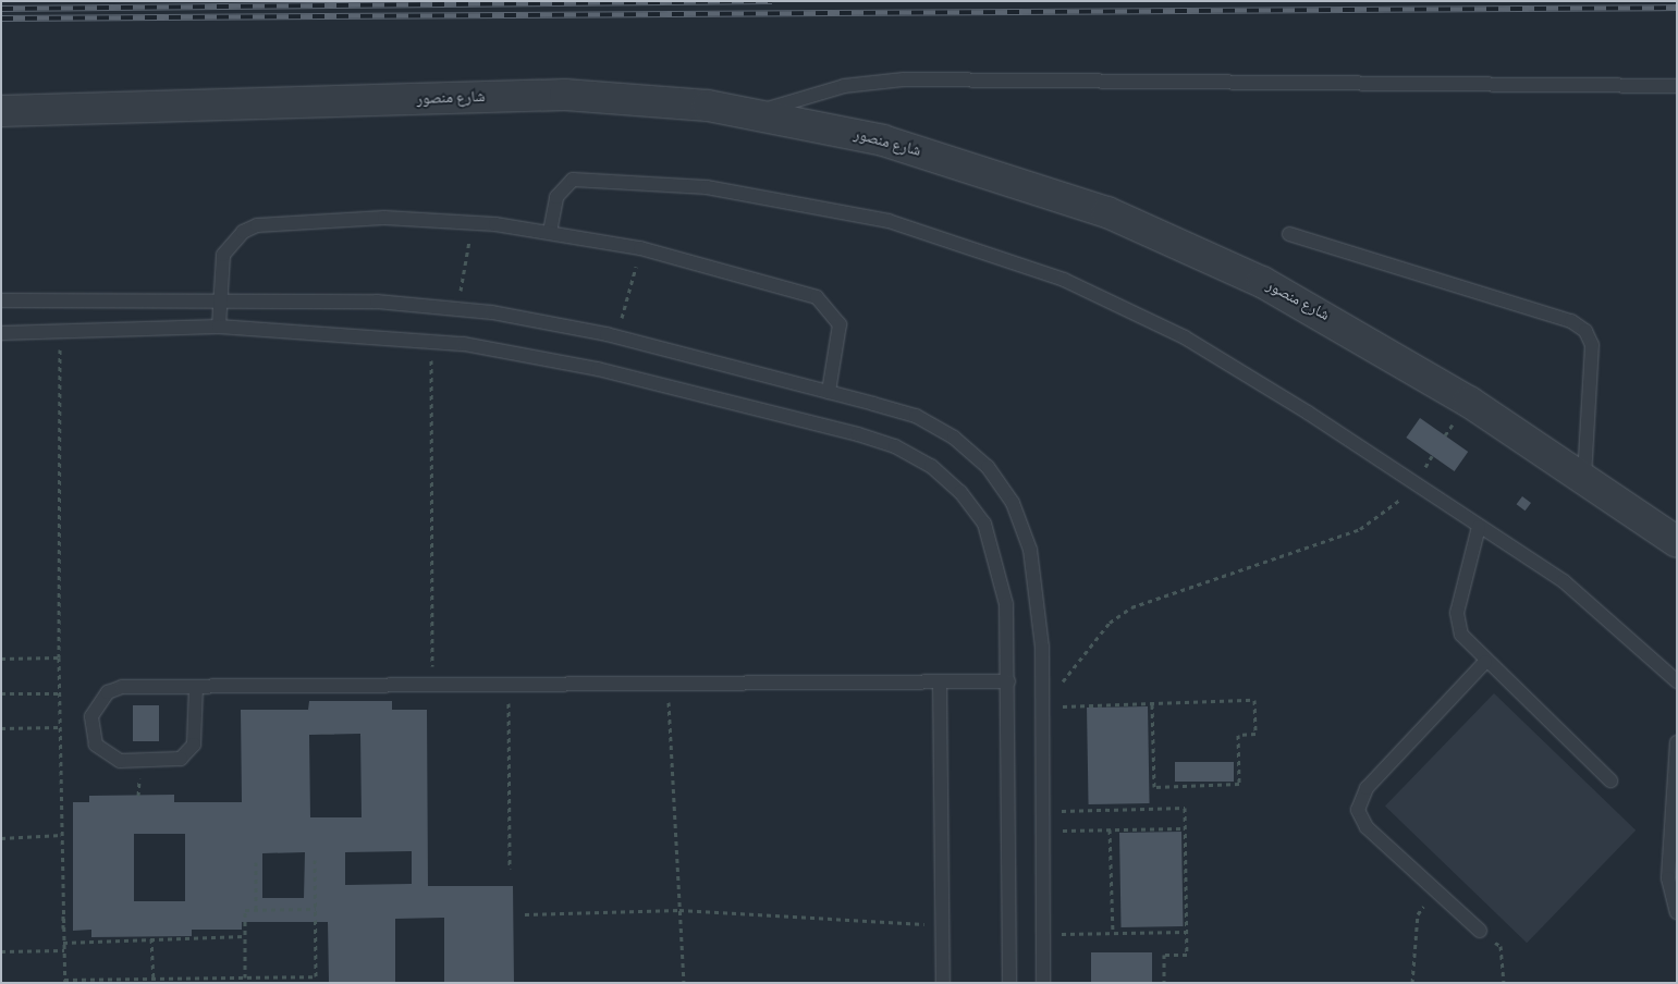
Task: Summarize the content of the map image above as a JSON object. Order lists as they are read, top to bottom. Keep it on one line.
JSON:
{"streets":{"street":["شارع منصور"]}}
